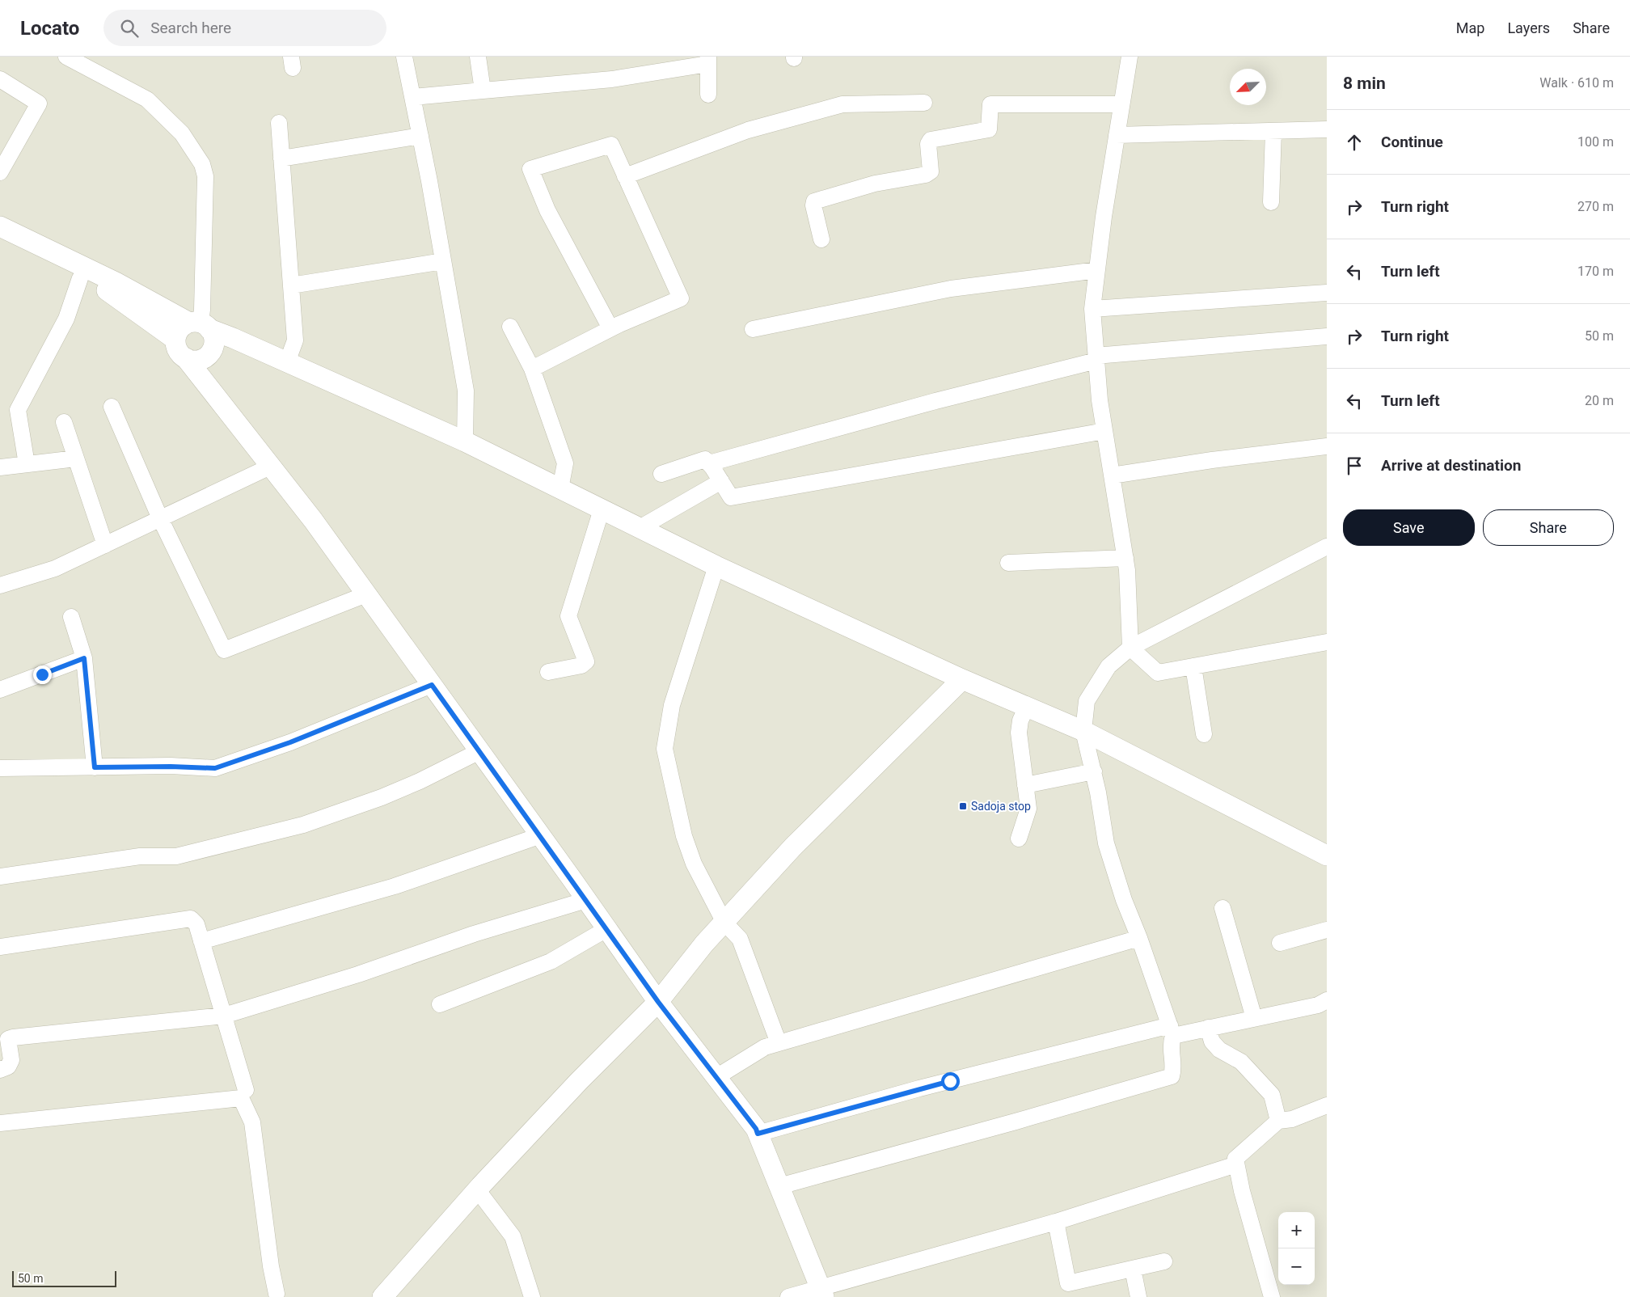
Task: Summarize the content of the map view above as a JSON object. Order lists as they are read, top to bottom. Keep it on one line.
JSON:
{"places":{"transit":["Sadoja stop"]},"scale_bar":"50 m","north":"bottom left","page":{"header":"Locato","search":"Search here","nav":["Map","Layers","Share"],"heading":["8 min","Walk · 610 m"],"list":[["Continue","100 m"],["Turn right","270 m"],["Turn left","170 m"],["Turn right","50 m"],["Turn left","20 m"],"Arrive at destination"],"buttons":["Save","Share"],"map_buttons":["+","−"],"scale":"50 m"}}
